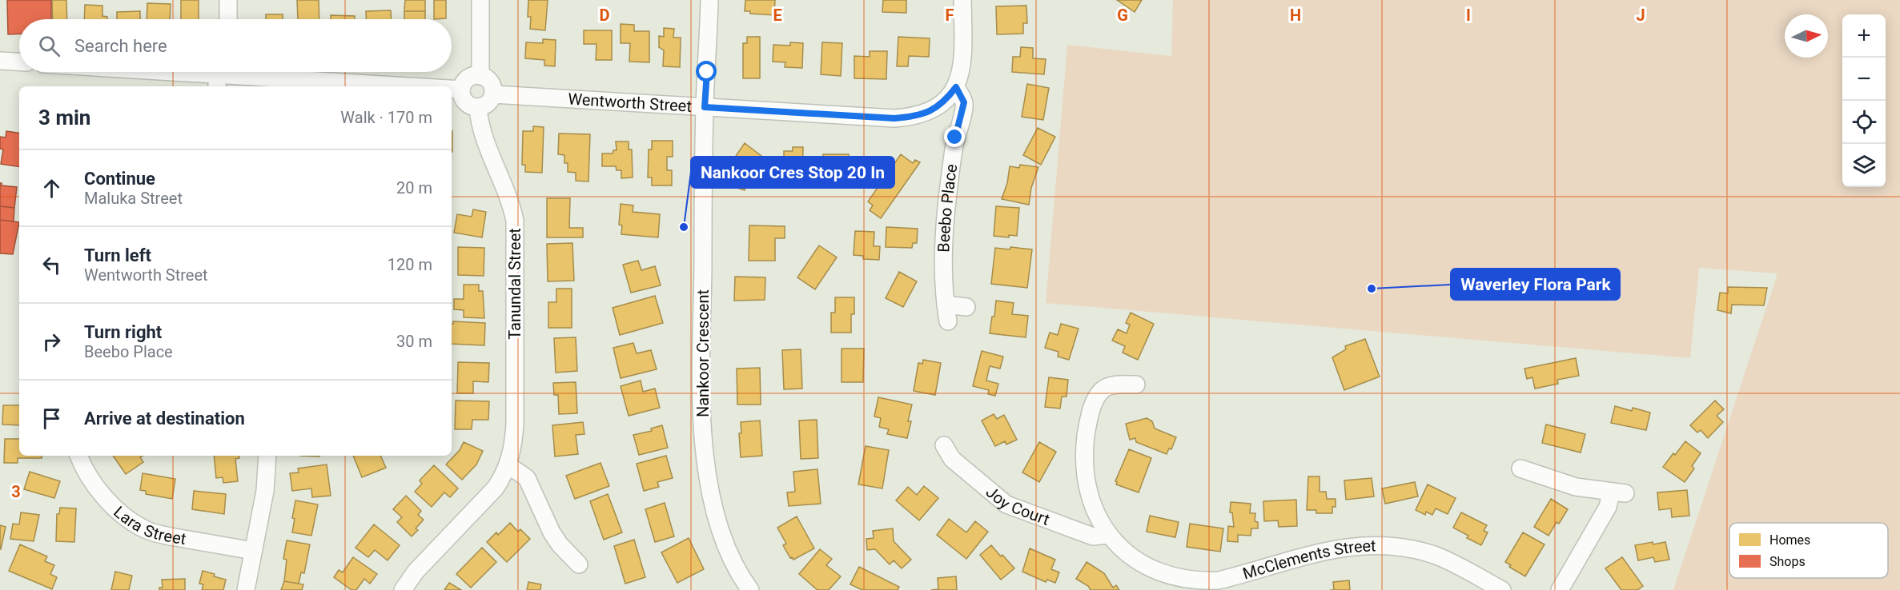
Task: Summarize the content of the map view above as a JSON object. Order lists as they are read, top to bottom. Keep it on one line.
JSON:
{"streets":{"street":["Wentworth Street","Beebo Place","Tanundal Street","Nankoor Crescent","Joy Court","Lara Street","McClements Street"]},"crossings":[["Wentworth Street","Beebo Place"],["Wentworth Street","Tanundal Street"],["Wentworth Street","Nankoor Crescent"],["Joy Court","McClements Street"]],"places":["Nankoor Cres Stop 20 In","Waverley Flora Park"],"legend":["Homes","Shops"],"north":"right","page":{"map_buttons":["+","−"],"search":"Search here","heading":["3 min","Walk · 170 m"],"list":[["Continue","Maluka Street","20 m"],["Turn left","Wentworth Street","120 m"],["Turn right","Beebo Place","30 m"],"Arrive at destination"]},"grid":{"columns":["D","E","F","G","H","I","J"],"rows":["3"]}}
